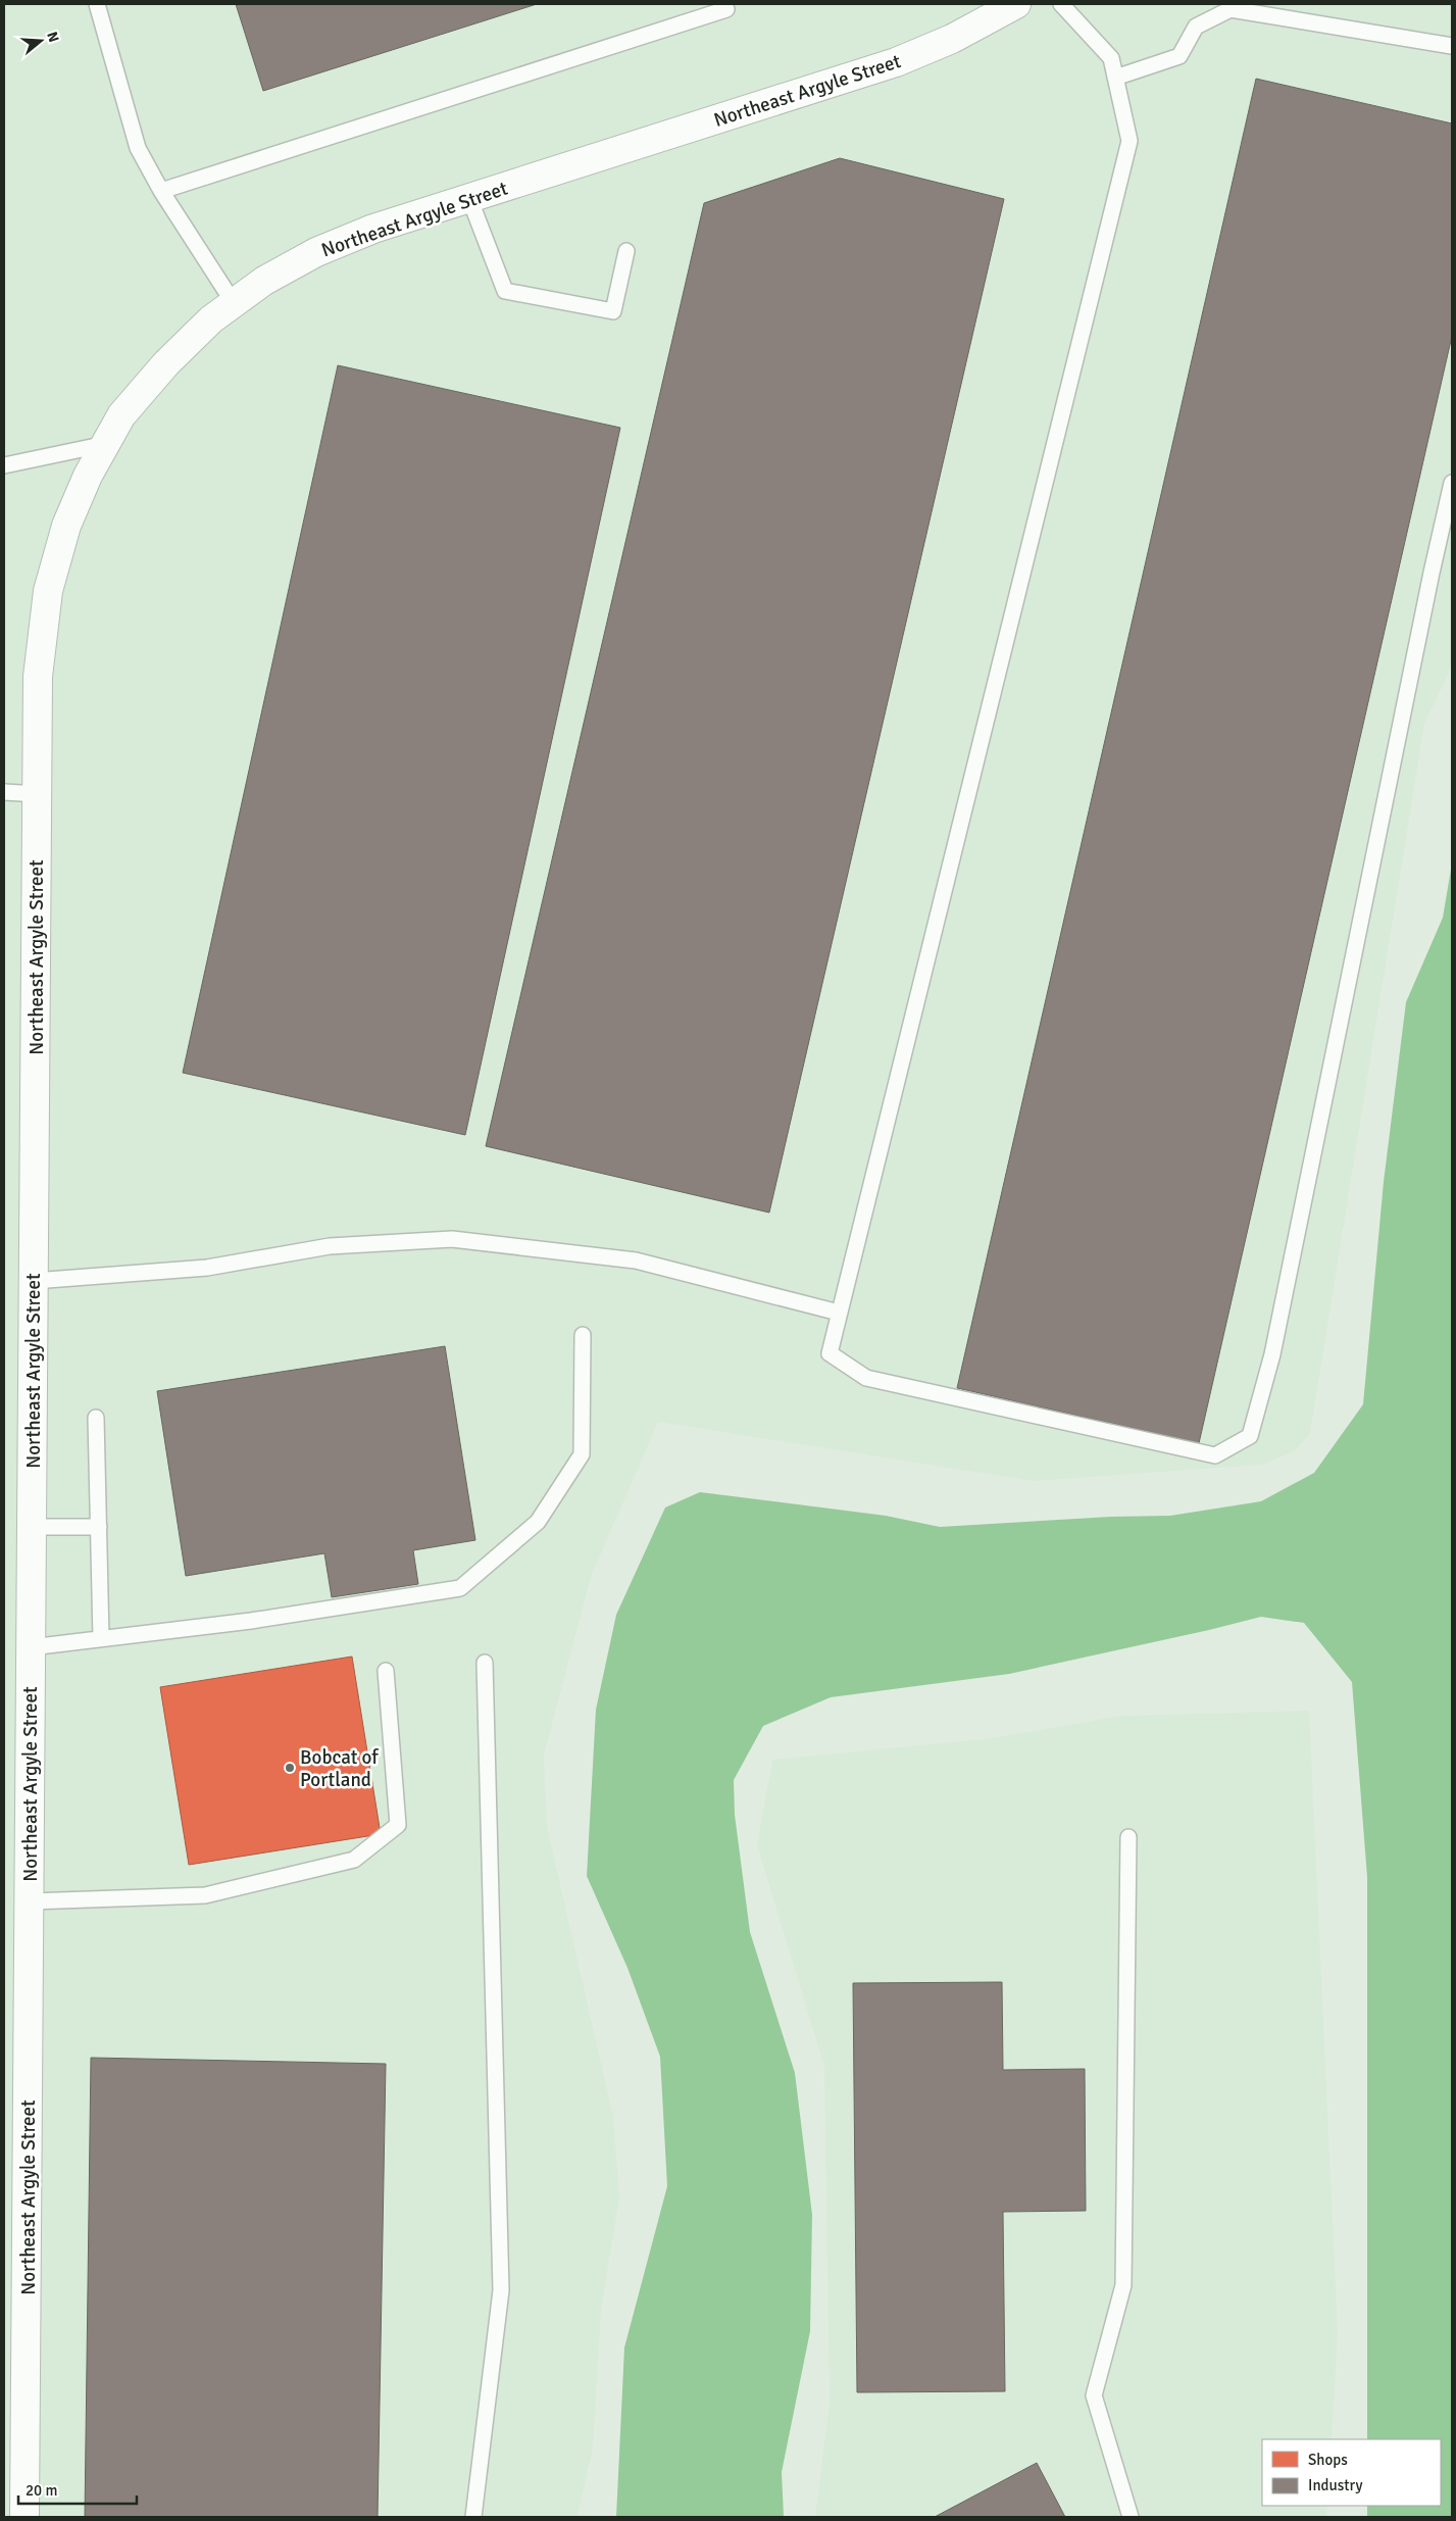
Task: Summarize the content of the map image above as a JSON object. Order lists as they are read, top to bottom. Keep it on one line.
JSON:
{"streets":{"street":["Northeast Argyle Street"]},"places":["Bobcat of Portland"],"legend":["Shops","Industry"],"scale_bar":"20 m","north":"right"}
